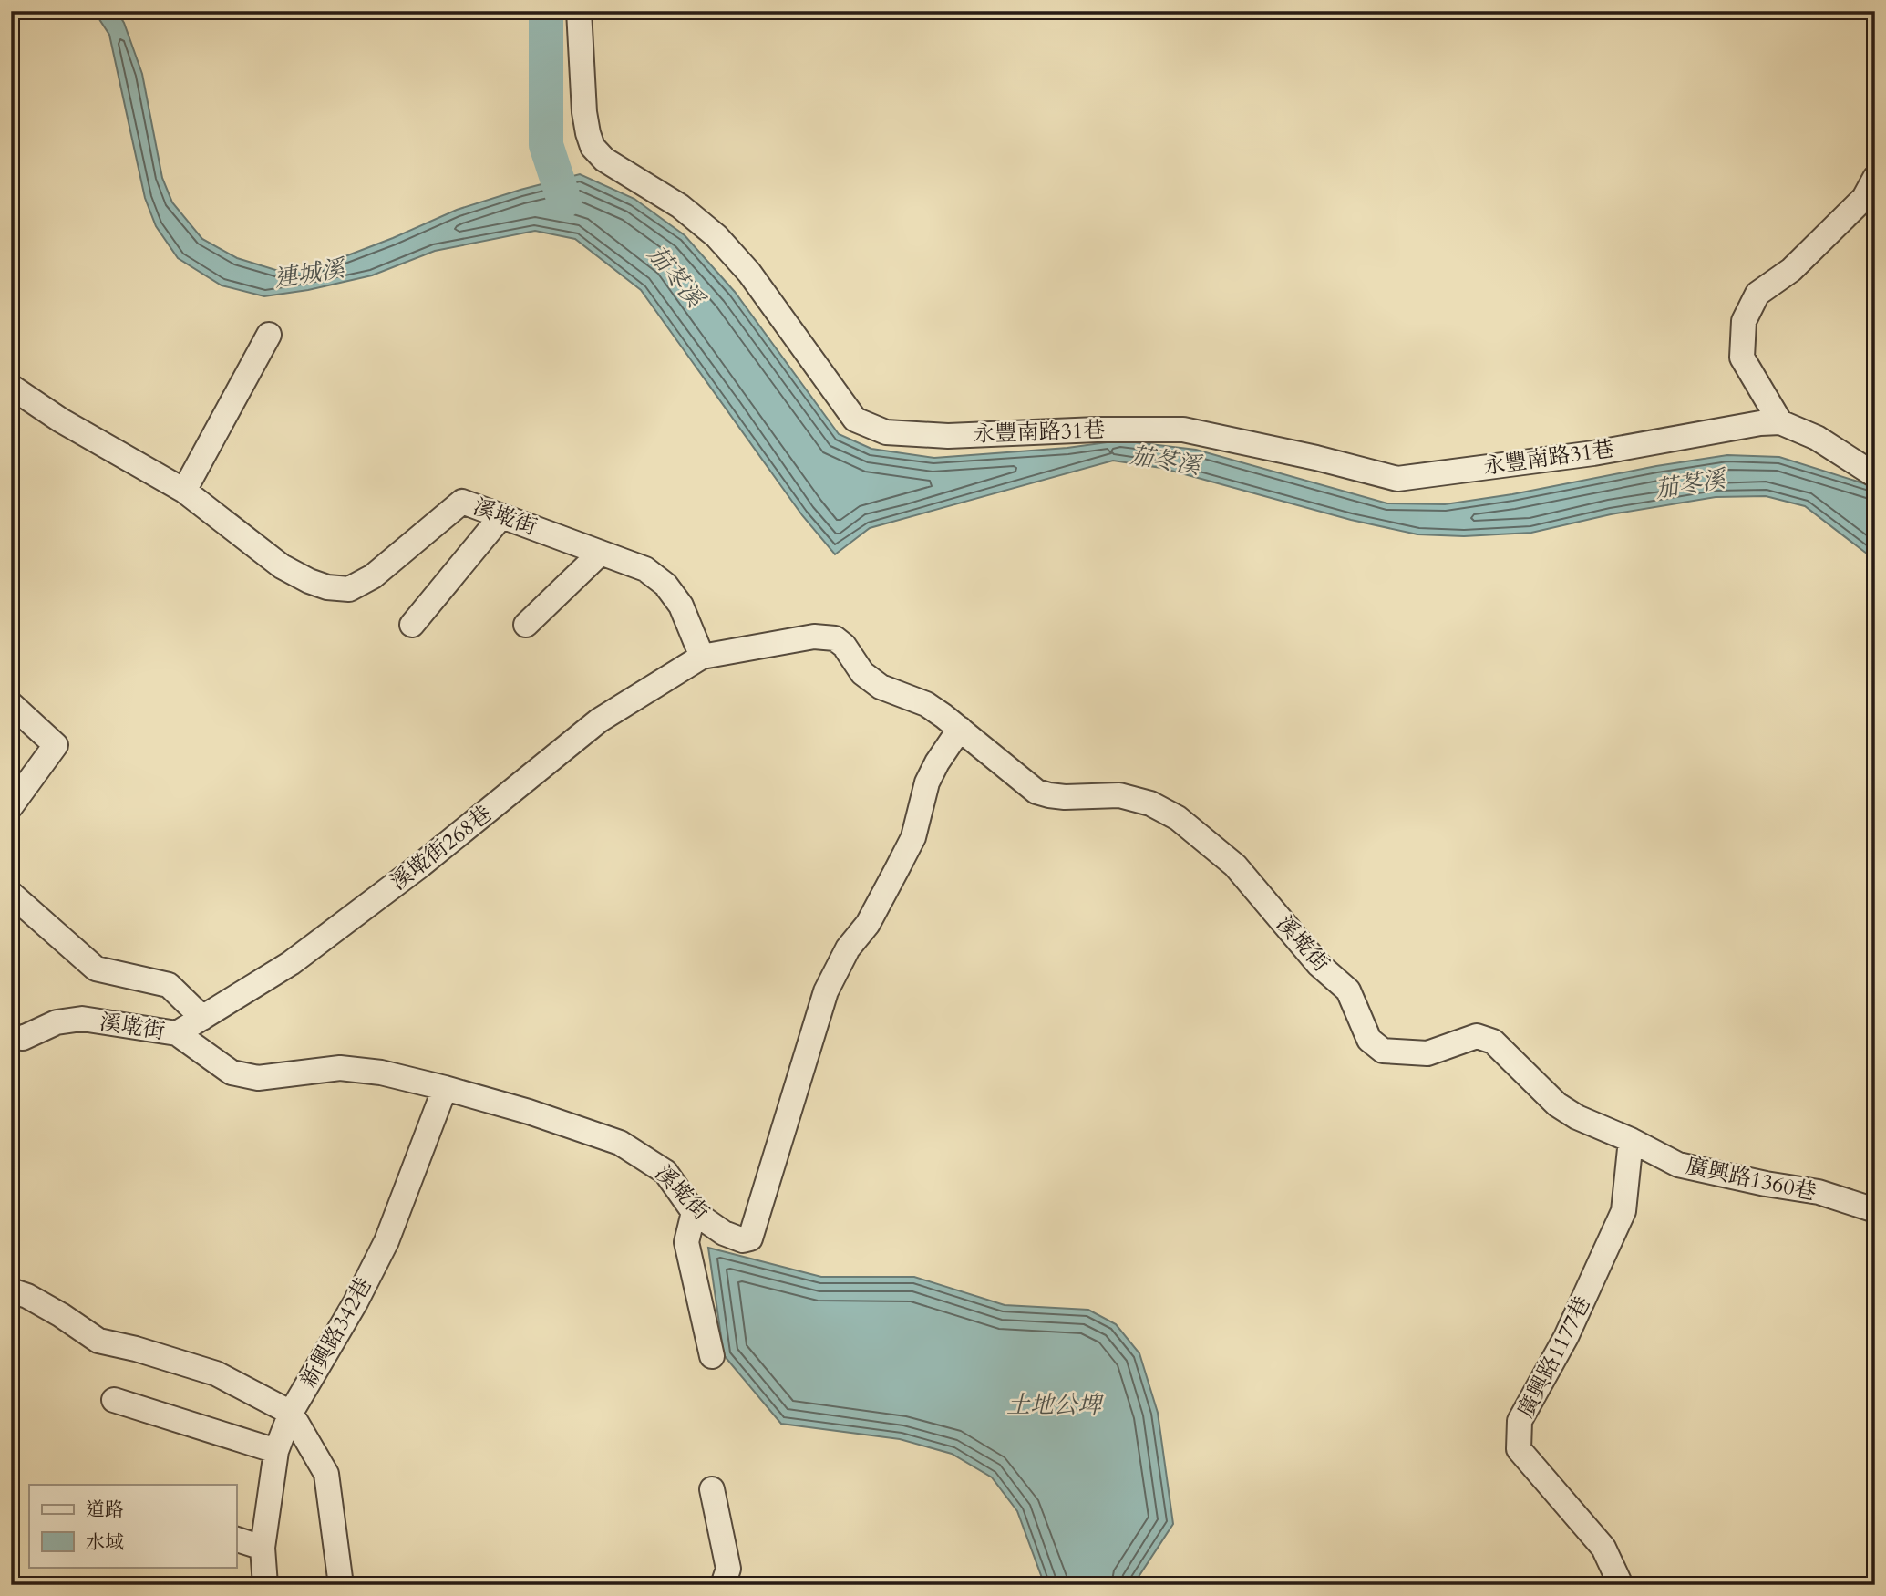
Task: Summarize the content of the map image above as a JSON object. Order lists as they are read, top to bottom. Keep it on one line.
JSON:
{"streets":{"lane":["永豐南路31巷","溪墘街","溪墘街268巷","廣興路1360巷","新興路342巷","廣興路1177巷"]},"crossings":[["溪墘街","溪墘街268巷"],["溪墘街","廣興路1360巷"],["溪墘街","新興路342巷"],["溪墘街","廣興路1177巷"],["廣興路1360巷","廣興路1177巷"]],"water":["連城溪","茄苳溪","土地公埤"],"legend":["道路","水域"]}
